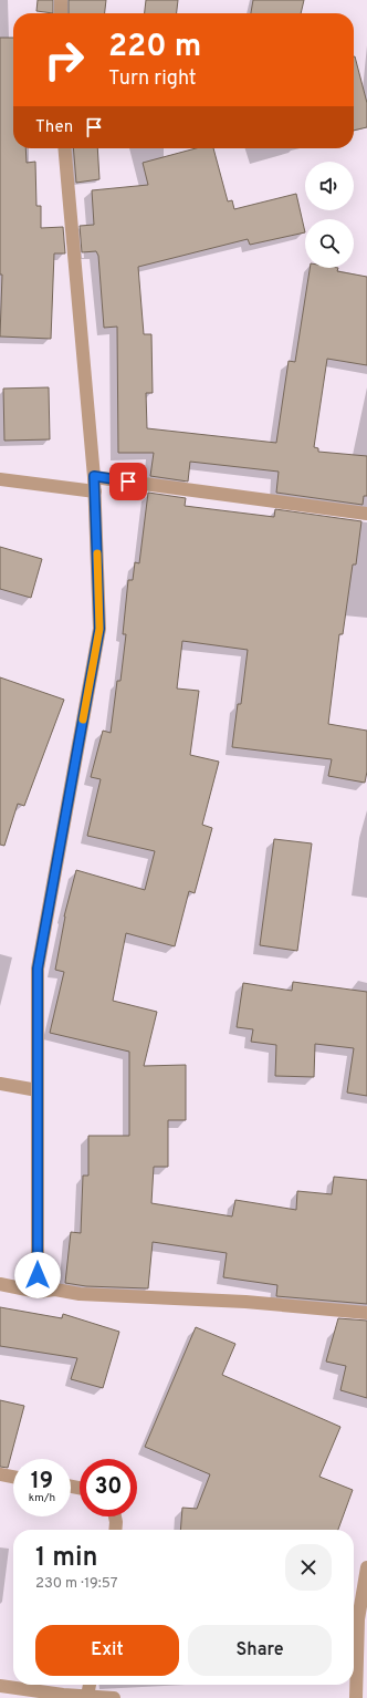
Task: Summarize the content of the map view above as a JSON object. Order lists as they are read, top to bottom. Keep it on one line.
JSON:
{"page":{"turn":["220 m","Turn right"],"then":"Then","speed":"19 km/h","limit":"30","heading":["1 min","230 m · 19:57"],"buttons":["Exit","Share"]}}
